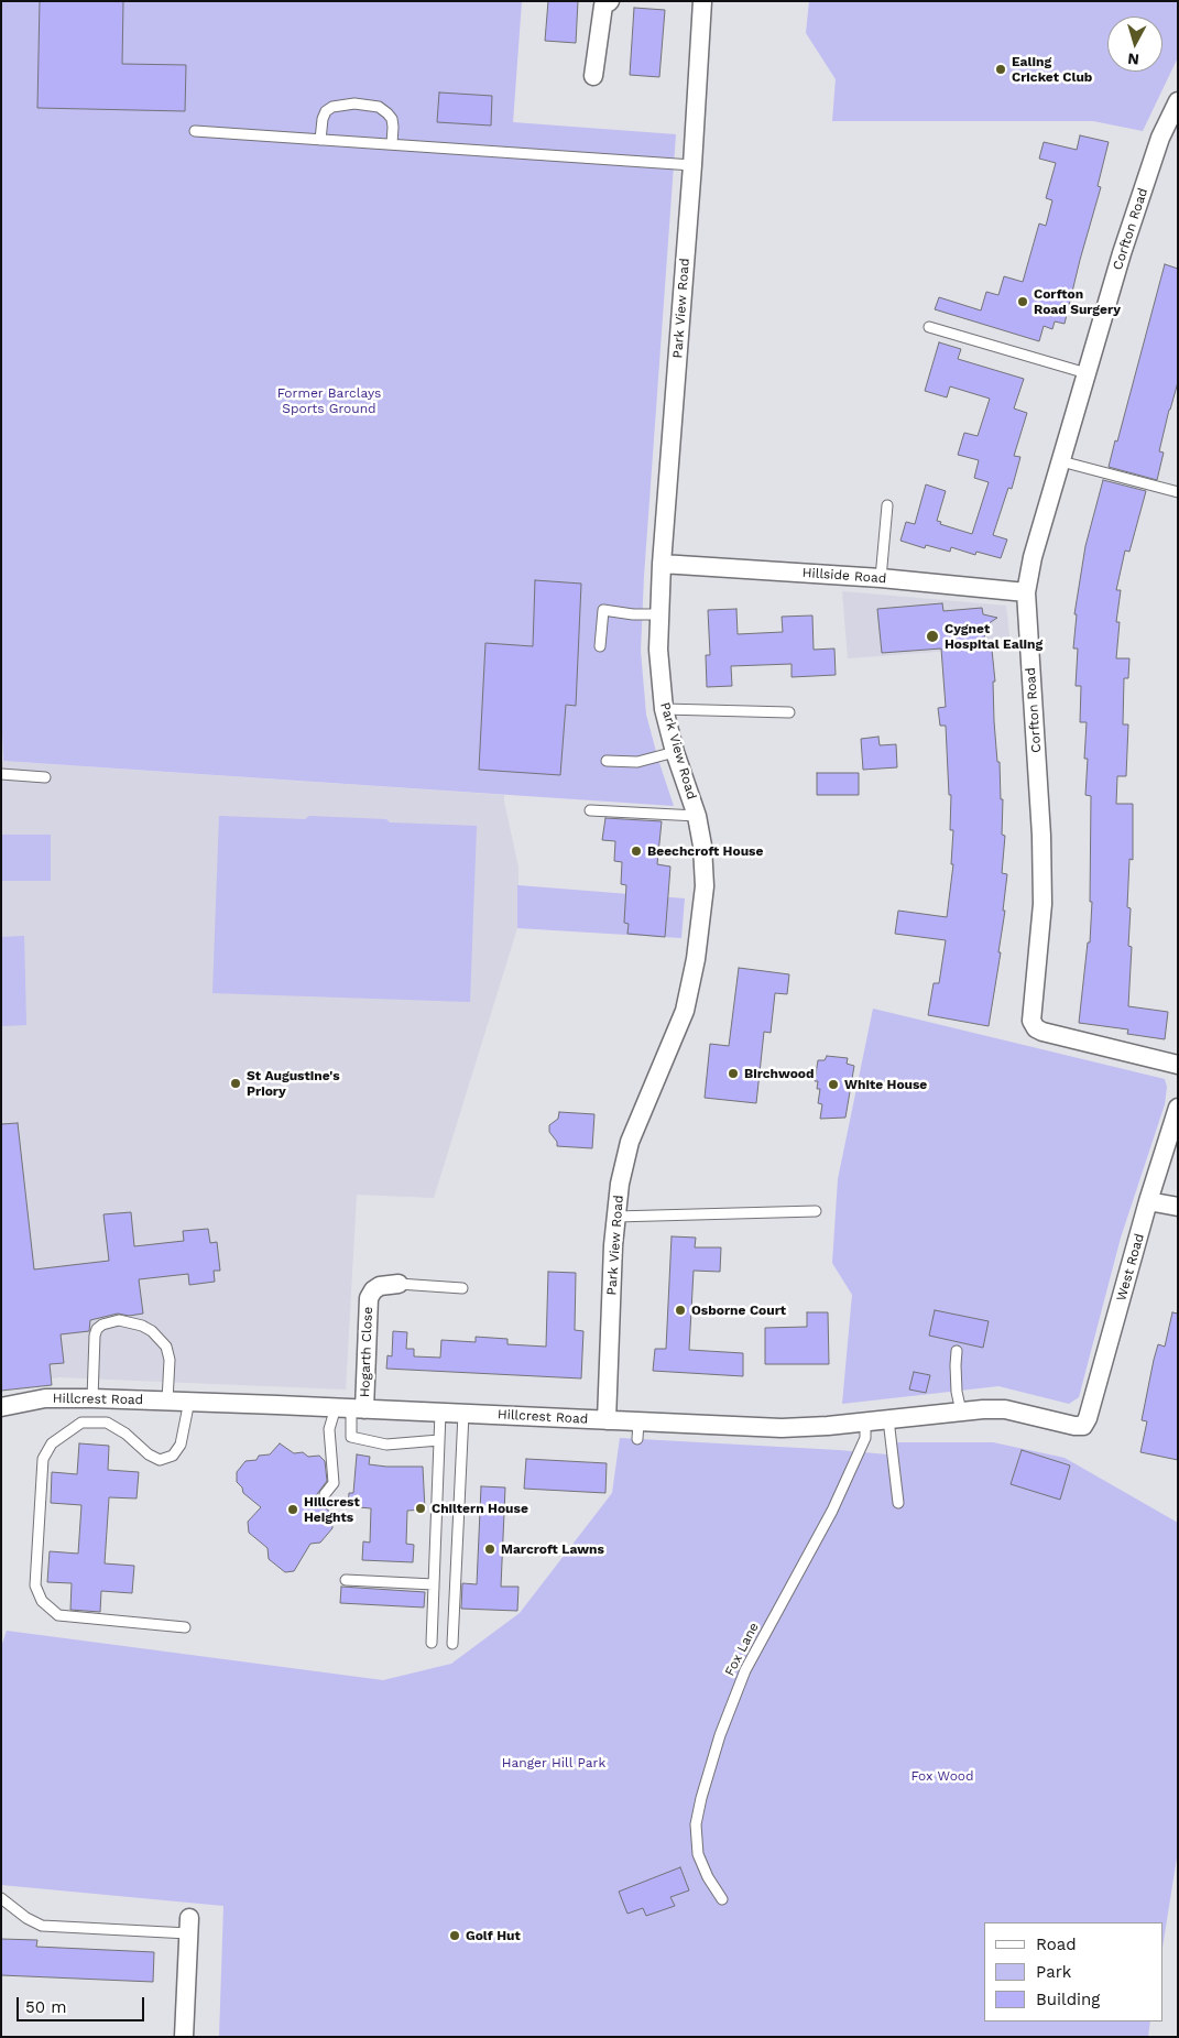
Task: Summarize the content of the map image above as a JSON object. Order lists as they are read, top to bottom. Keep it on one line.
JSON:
{"streets":{"street":["Corfton Road","Park View Road","Hillside Road","West Road","Hogarth Close","Hillcrest Road"],"lane":["Fox Lane"]},"crossings":[["Corfton Road","Hillside Road"],["Park View Road","Hillside Road"],["Park View Road","Hillcrest Road"],["West Road","Hillcrest Road"],["Hogarth Close","Hillcrest Road"],["Hillcrest Road","Fox Lane"]],"parks":["Former Barclays Sports Ground","Hanger Hill Park","Fox Wood"],"places":["Ealing Cricket Club","Corfton Road Surgery","Cygnet Hospital Ealing","Beechcroft House","Birchwood","St Augustine's Priory","White House","Osborne Court","Chiltern House","Hillcrest Heights","Marcroft Lawns","Golf Hut"],"legend":["Road","Park","Building"],"scale_bar":"50 m","north":"bottom"}
